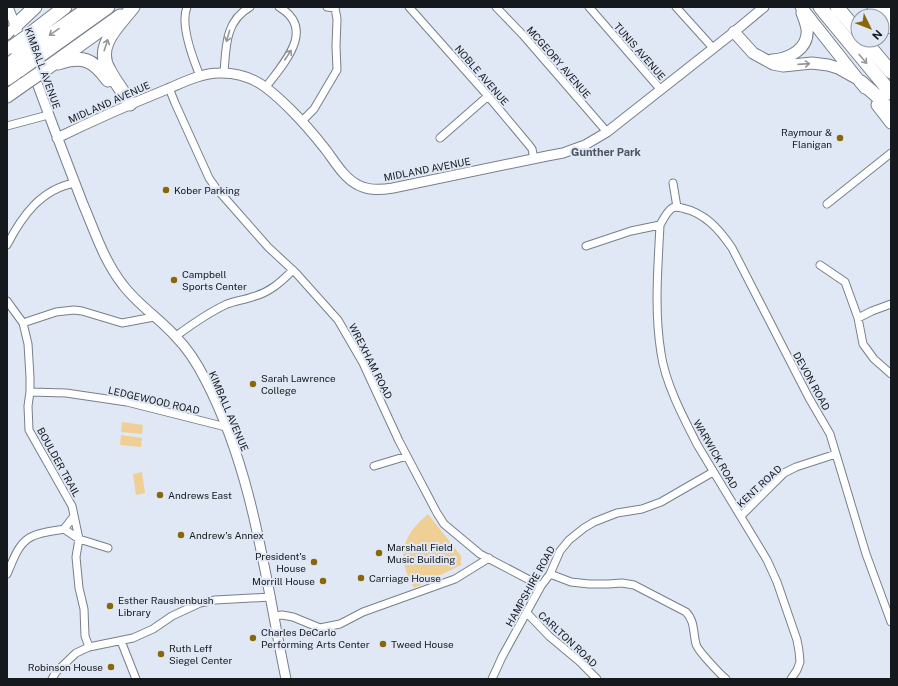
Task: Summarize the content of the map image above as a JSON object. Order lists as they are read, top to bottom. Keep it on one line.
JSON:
{"streets":{"street":["TUNIS AVENUE","MCGEORY AVENUE","KIMBALL AVENUE","NOBLE AVENUE","MIDLAND AVENUE","WREXHAM ROAD","DEVON ROAD","LEDGEWOOD ROAD","WARWICK ROAD","BOULDER TRAIL","KENT ROAD","HAMPSHIRE ROAD","CARLTON ROAD"]},"crossings":[["TUNIS AVENUE","MIDLAND AVENUE"],["MCGEORY AVENUE","MIDLAND AVENUE"],["KIMBALL AVENUE","MIDLAND AVENUE"],["KIMBALL AVENUE","LEDGEWOOD ROAD"],["NOBLE AVENUE","MIDLAND AVENUE"],["MIDLAND AVENUE","WREXHAM ROAD"],["WREXHAM ROAD","HAMPSHIRE ROAD"],["DEVON ROAD","KENT ROAD"],["LEDGEWOOD ROAD","BOULDER TRAIL"],["WARWICK ROAD","KENT ROAD"],["WARWICK ROAD","HAMPSHIRE ROAD"],["HAMPSHIRE ROAD","CARLTON ROAD"]],"districts":["Gunther Park"],"places":["Raymour & Flanigan","Kober Parking","Campbell Sports Center","Sarah Lawrence College","Andrews East","Andrew's Annex","Marshall Field Music Building","President's House","Carriage House","Morrill House","Esther Raushenbush Library","Charles DeCarlo Performing Arts Center","Tweed House","Ruth Leff Siegel Center","Robinson House"],"north":"bottom right"}
